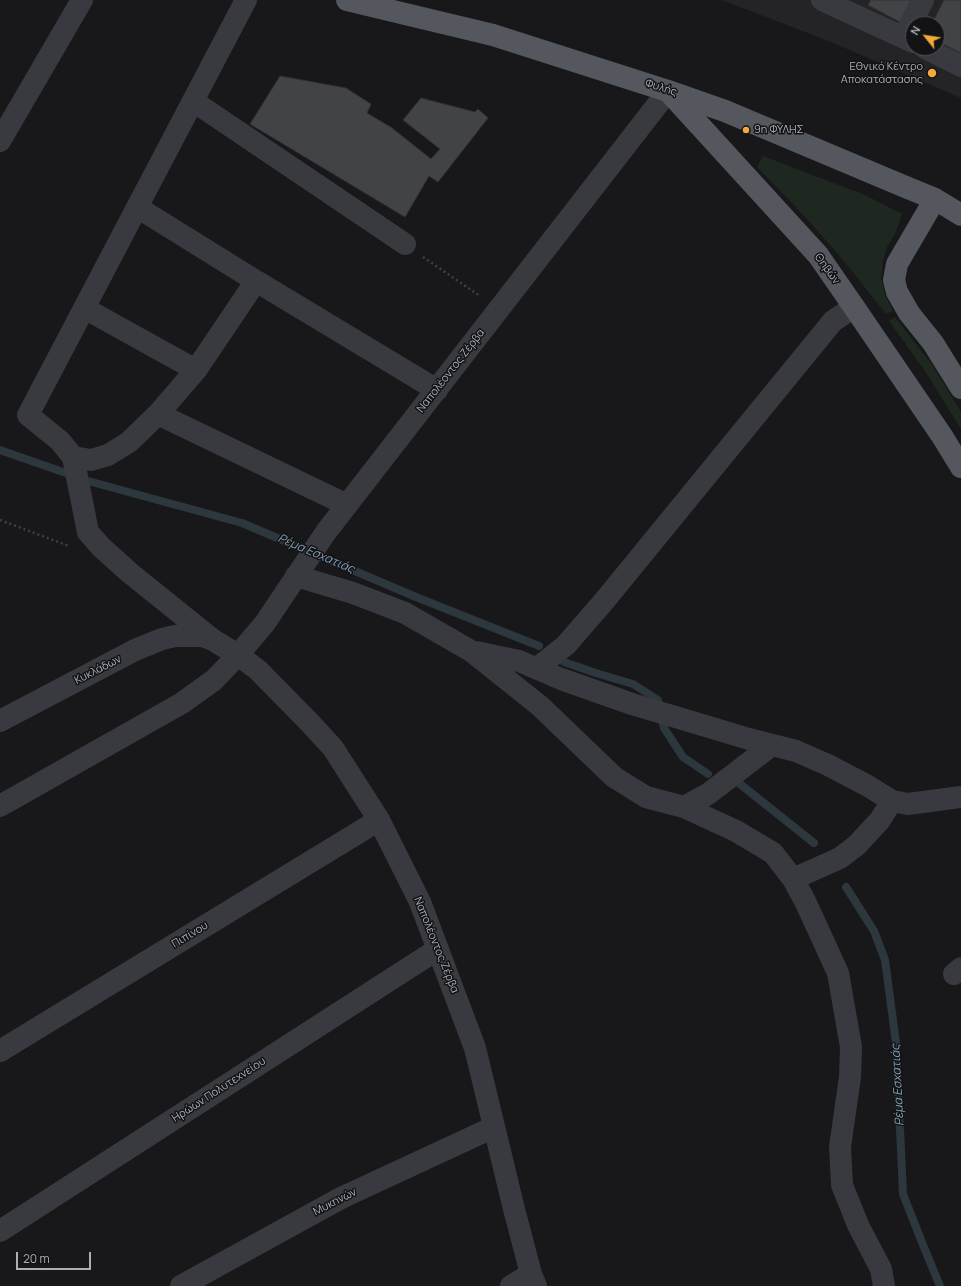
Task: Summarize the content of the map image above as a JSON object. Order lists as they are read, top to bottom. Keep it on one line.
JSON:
{"streets":{"main road":["Φυλής","Θηβών"],"street":["Ναπολέοντος Ζέρβα","Κυκλάδων","Πιπίνου","Ηρώων Πολυτεχνείου","Μυκηνών"]},"crossings":[["Φυλής","Θηβών"],["Φυλής","Ναπολέοντος Ζέρβα"],["Θηβών","Ναπολέοντος Ζέρβα"],["Ναπολέοντος Ζέρβα","Κυκλάδων"],["Ναπολέοντος Ζέρβα","Πιπίνου"],["Ναπολέοντος Ζέρβα","Ηρώων Πολυτεχνείου"],["Ναπολέοντος Ζέρβα","Μυκηνών"]],"water":["Ρέμα Εσχατιάς"],"places":["Εθνικό Κέντρο Αποκατάστασης","9η ΦΥΛΗΣ"],"scale_bar":"20 m","north":"top left"}
